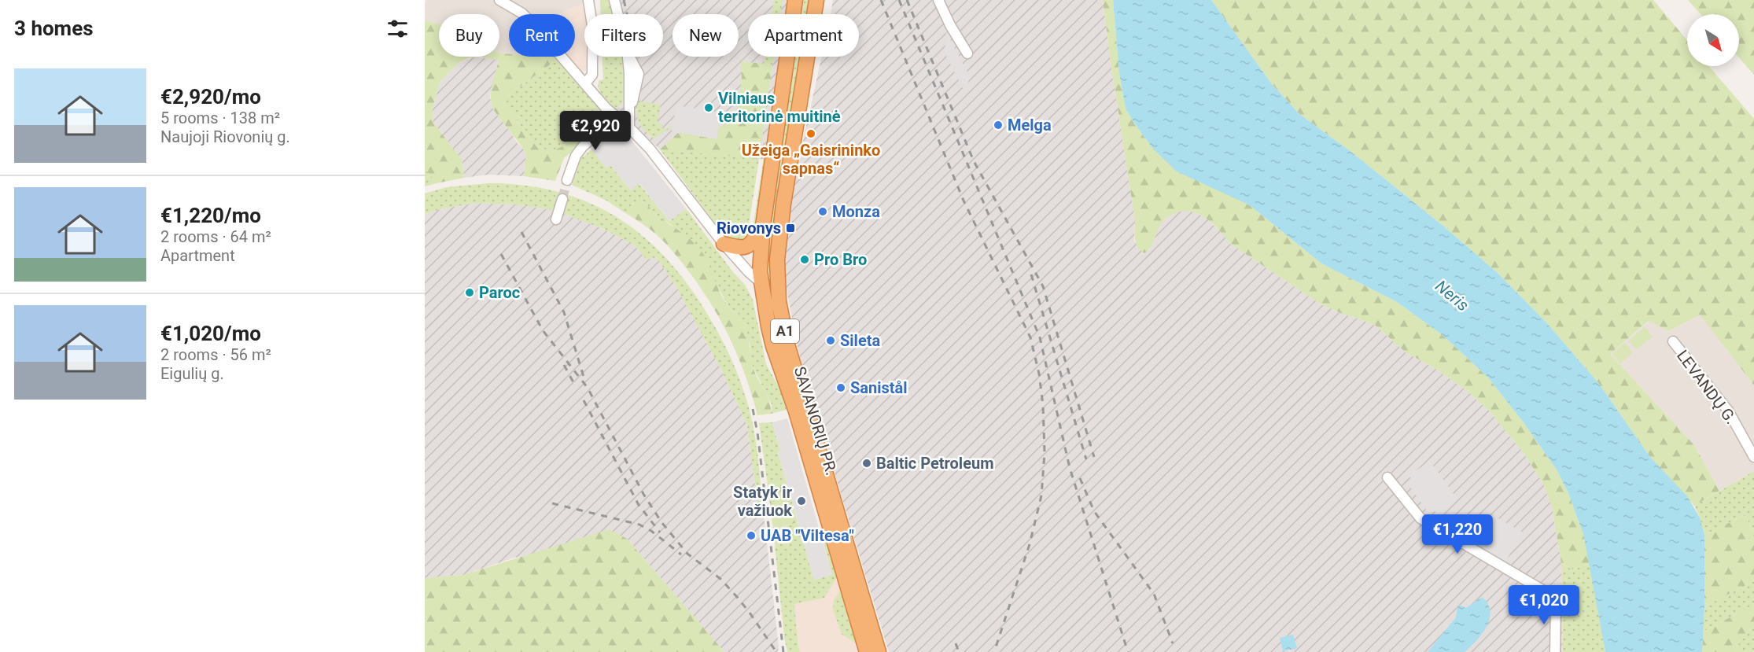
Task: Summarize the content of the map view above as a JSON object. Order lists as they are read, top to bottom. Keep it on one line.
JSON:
{"streets":{"highway":["A1","SAVANORIŲ PR."],"street":["LEVANDŲ G."]},"water":["Neris"],"places":{"other":["Vilniaus teritorinė muitinė","Melga","Užeiga „Gaisrininko sapnas“","Monza","Pro Bro","Paroc","Sileta","Sanistål","Baltic Petroleum","Statyk ir važiuok","UAB \"Viltesa\""],"transit":["Riovonys"]},"north":"bottom right","page":{"heading":"3 homes","chip":["Buy","Rent","Filters","New","Apartment"],"list":[{"name":"€2,920/mo","note":"5 rooms · 138 m² · Naujoji Riovonių g."},{"name":"€1,220/mo","note":"2 rooms · 64 m² · Apartment"},{"name":"€1,020/mo","note":"2 rooms · 56 m² · Eigulių g."}],"price":["€2,920","€1,220","€1,020"]}}
